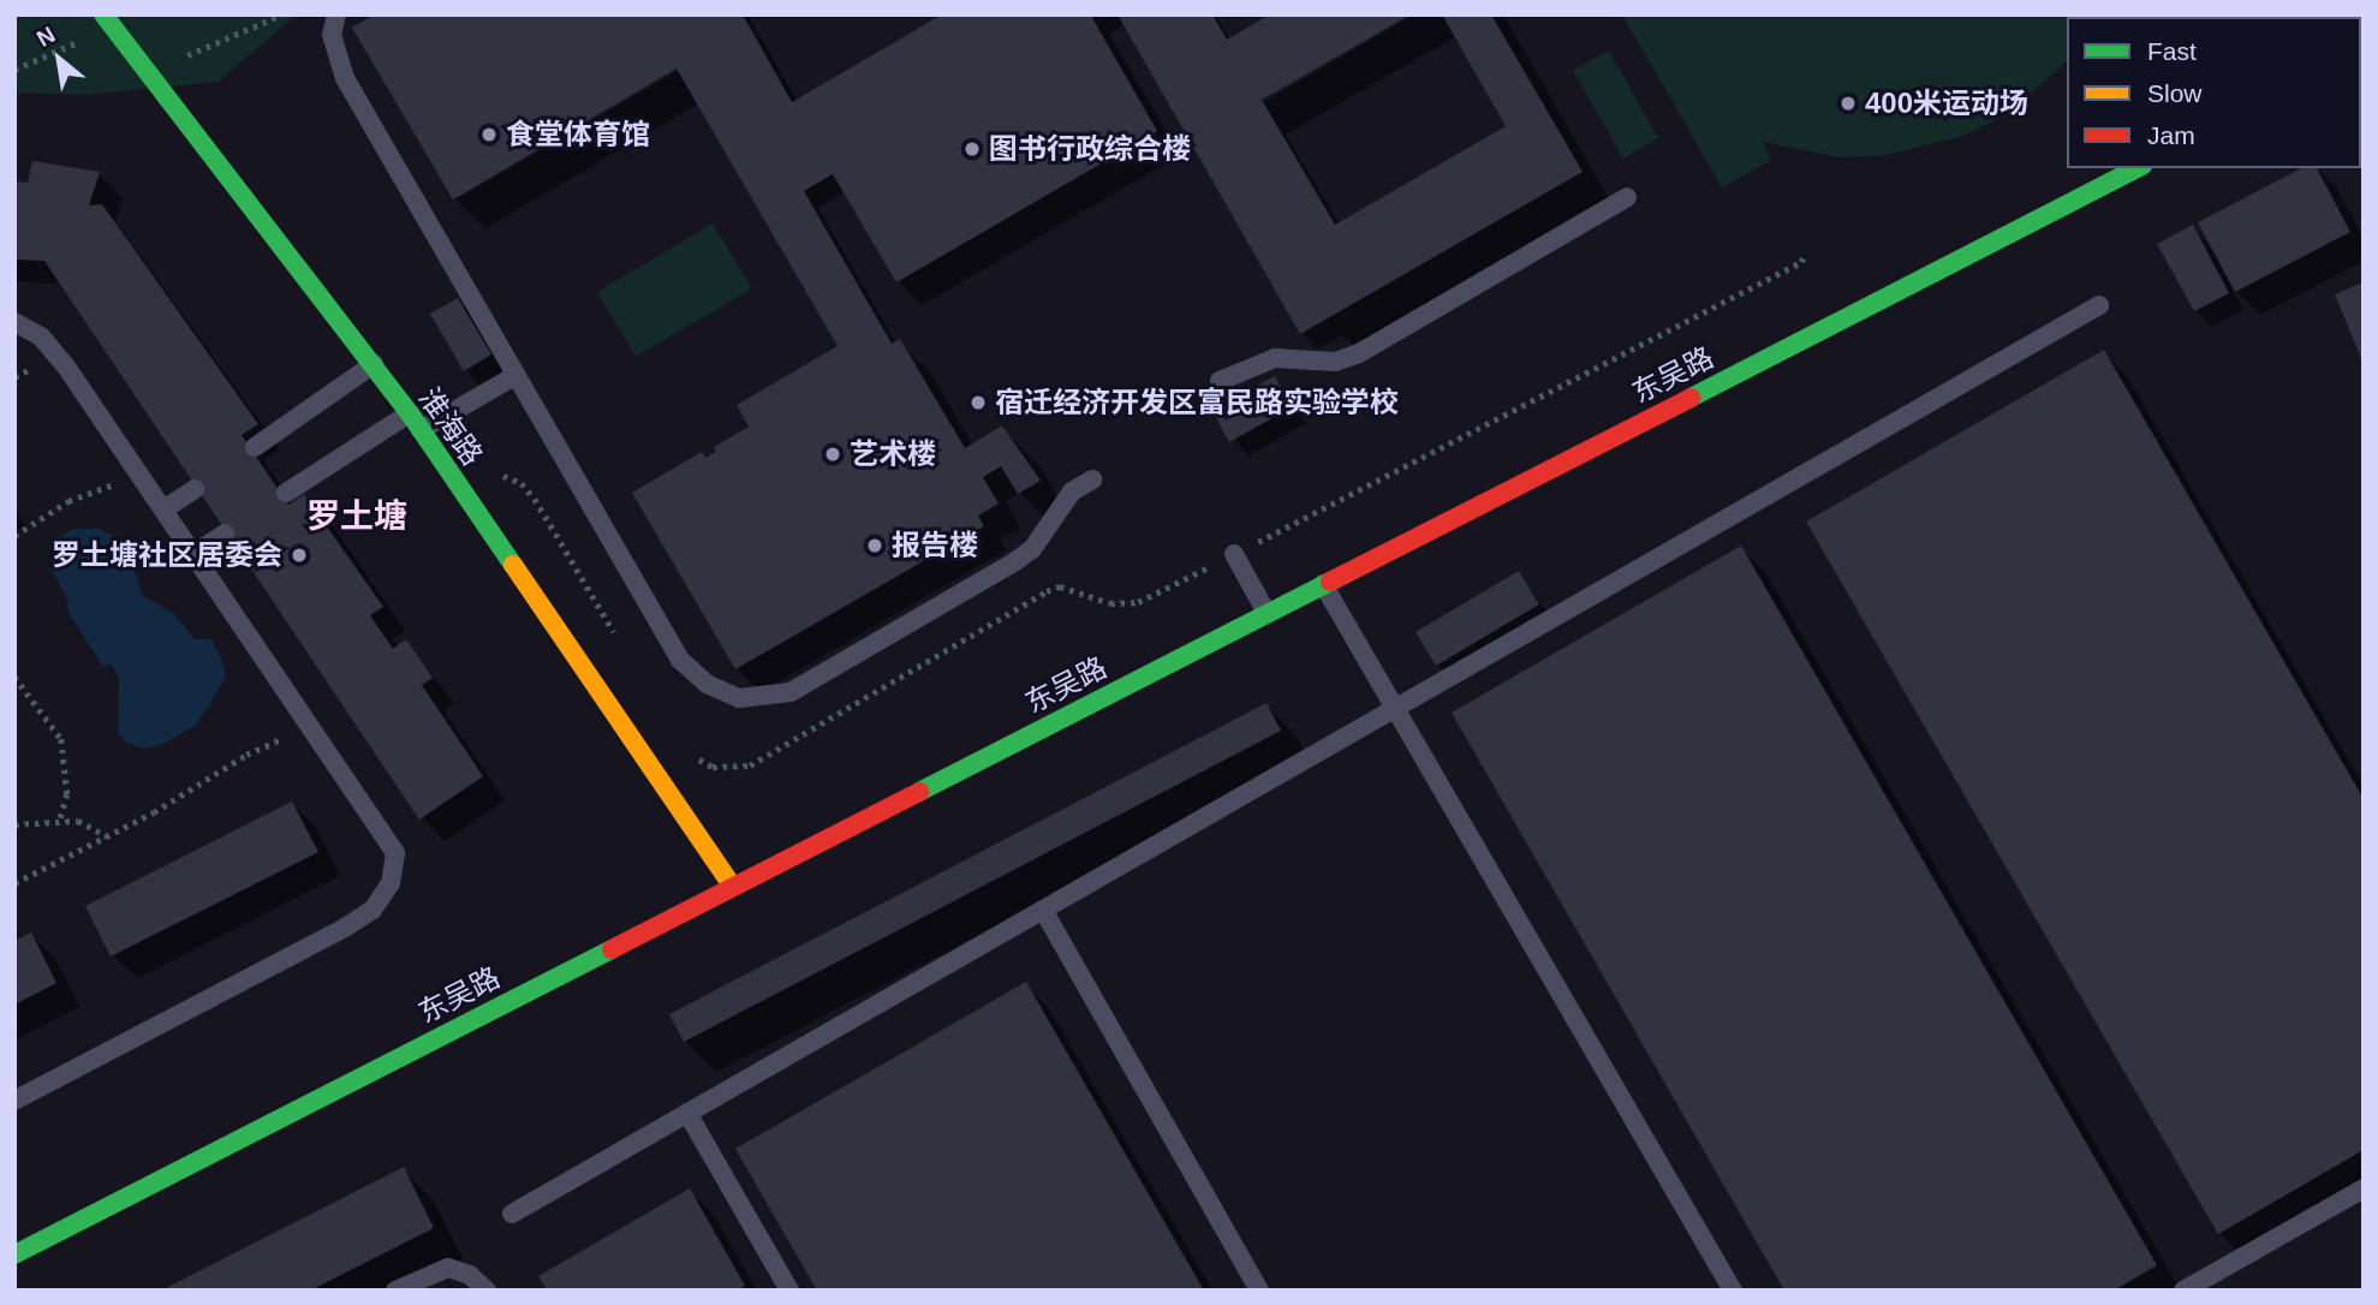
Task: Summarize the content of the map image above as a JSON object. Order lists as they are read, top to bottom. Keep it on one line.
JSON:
{"streets":{"street":["东吴路","淮海路"]},"crossings":[["东吴路","淮海路"]],"districts":["罗土塘"],"places":["400米运动场","食堂体育馆","图书行政综合楼","宿迁经济开发区富民路实验学校","艺术楼","报告楼","罗土塘社区居委会"],"legend":["Fast","Slow","Jam"],"north":"top left"}
